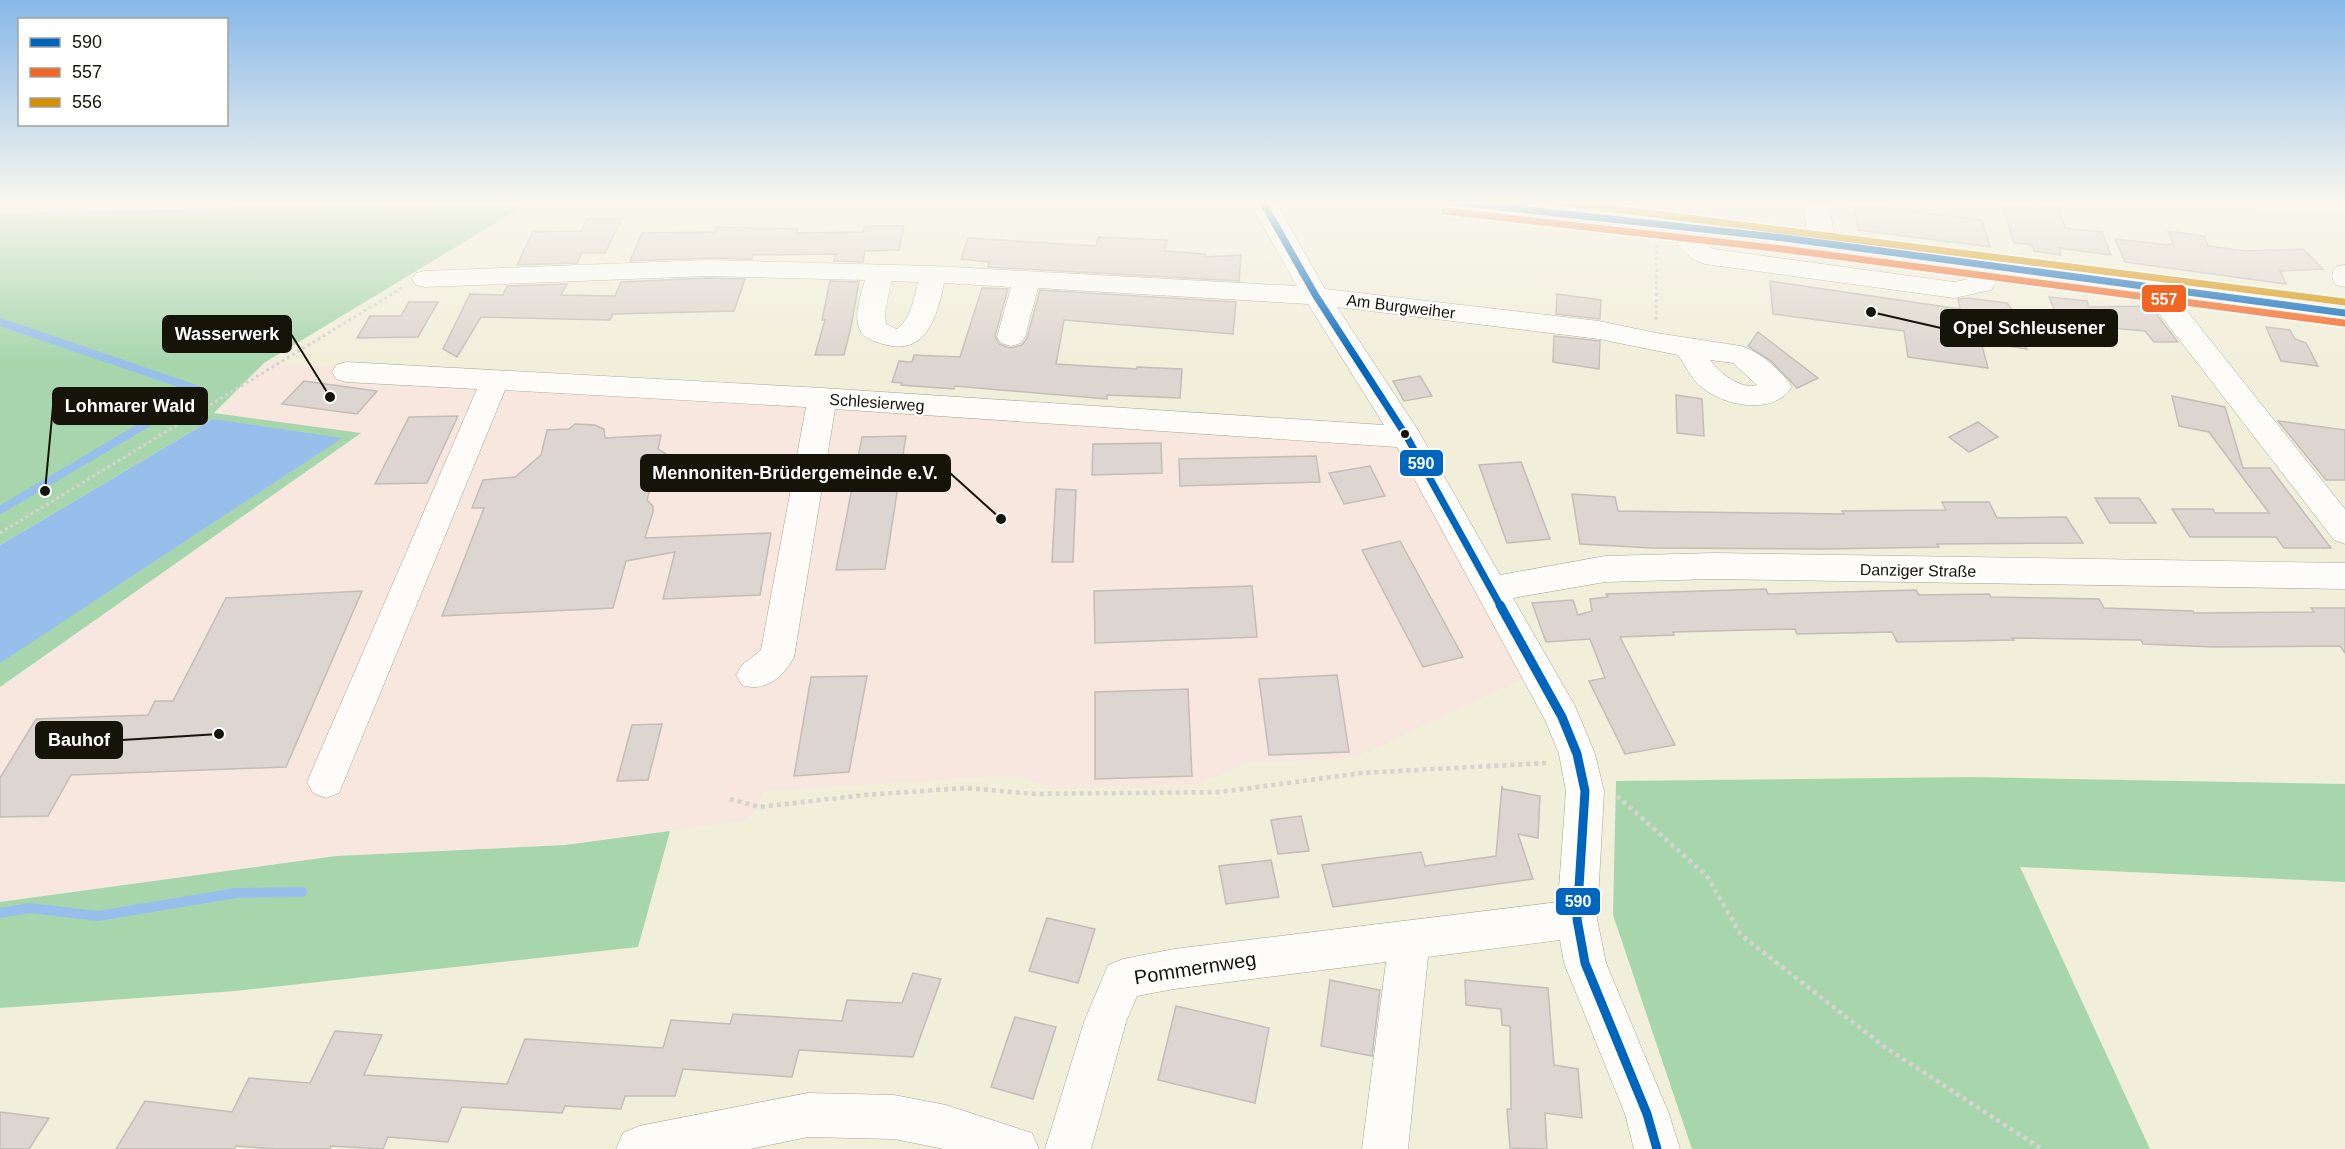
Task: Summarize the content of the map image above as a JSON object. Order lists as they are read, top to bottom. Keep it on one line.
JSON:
{"streets":{"street":["Am Burgweiher","Schlesierweg","Danziger Straße","Pommernweg"]},"places":["Opel Schleusener","Wasserwerk","Lohmarer Wald","Mennoniten-Brüdergemeinde e.V.","Bauhof"],"lines":["transit line 590","transit line 557","transit line 556"],"legend":["590","557","556"]}
